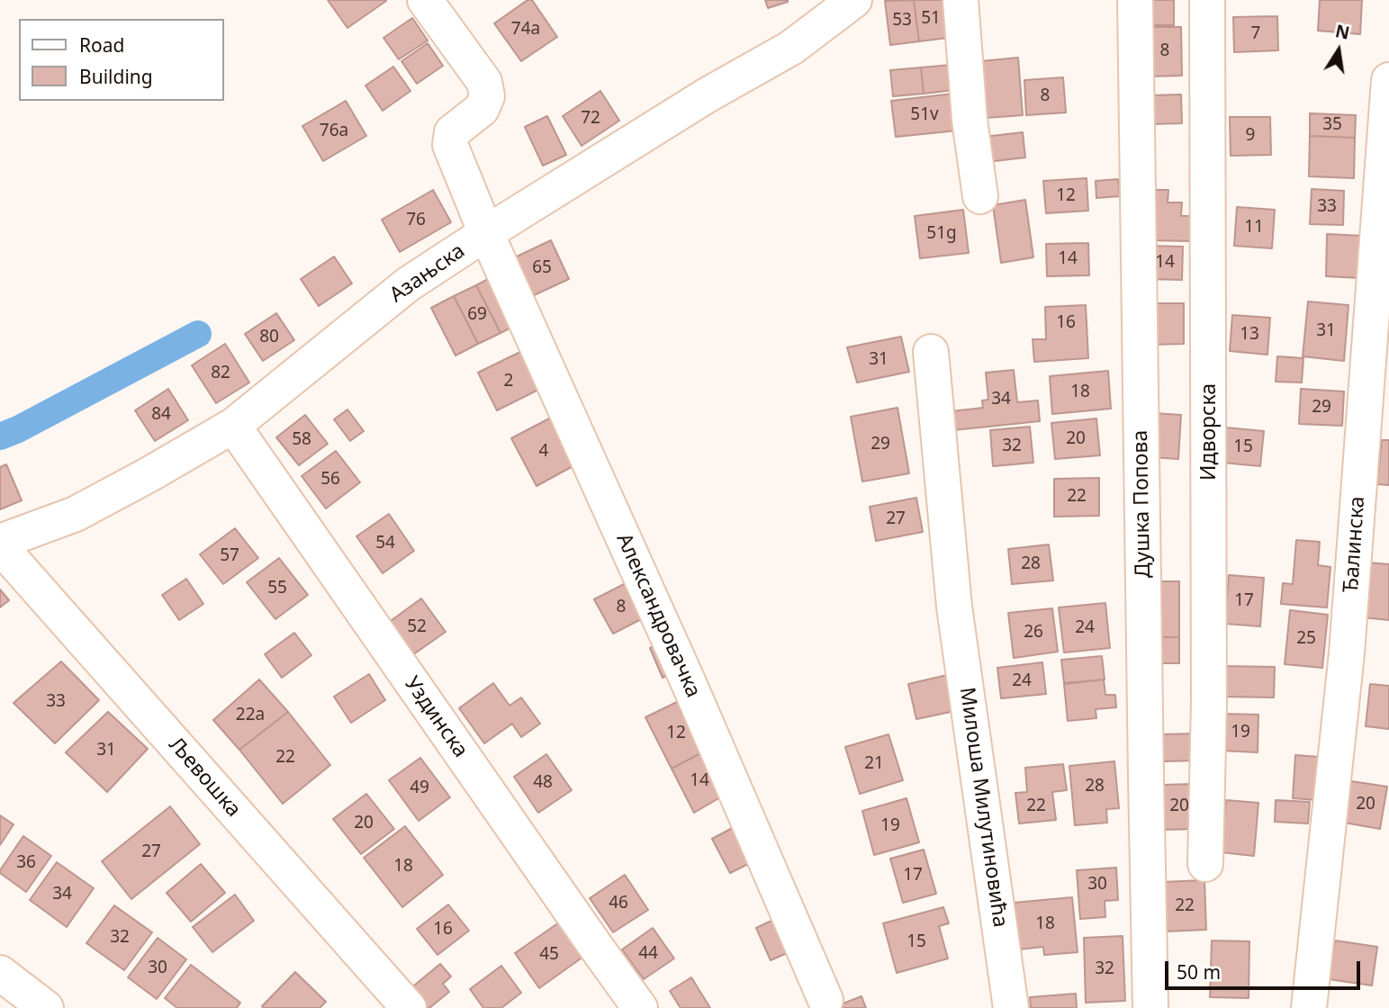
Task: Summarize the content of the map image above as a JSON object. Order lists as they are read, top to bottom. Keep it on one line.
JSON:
{"streets":{"street":["Азањска","Идворска","Душка Попова","Ђалинска","Александровачка","Уздинска","Љевошка","Милоша Милутиновића"]},"crossings":[["Азањска","Александровачка"],["Азањска","Уздинска"],["Азањска","Љевошка"]],"house_numbers":["51","53","74a","7","8","8","51v","72","35","76a","9","12","33","76","11","51g","14","14","65","69","16","31","13","80","31","82","2","18","34","29","84","20","58","29","32","15","4","56","22","27","54","57","28","55","17","8","52","24","26","25","24","33","22a","19","12","31","22","21","14","48","28","49","20","22","20","20","19","27","36","18","17","30","34","46","22","18","16","32","15","44","45","30","32"],"legend":["Road","Building"],"scale_bar":"50 m","north":"top"}
